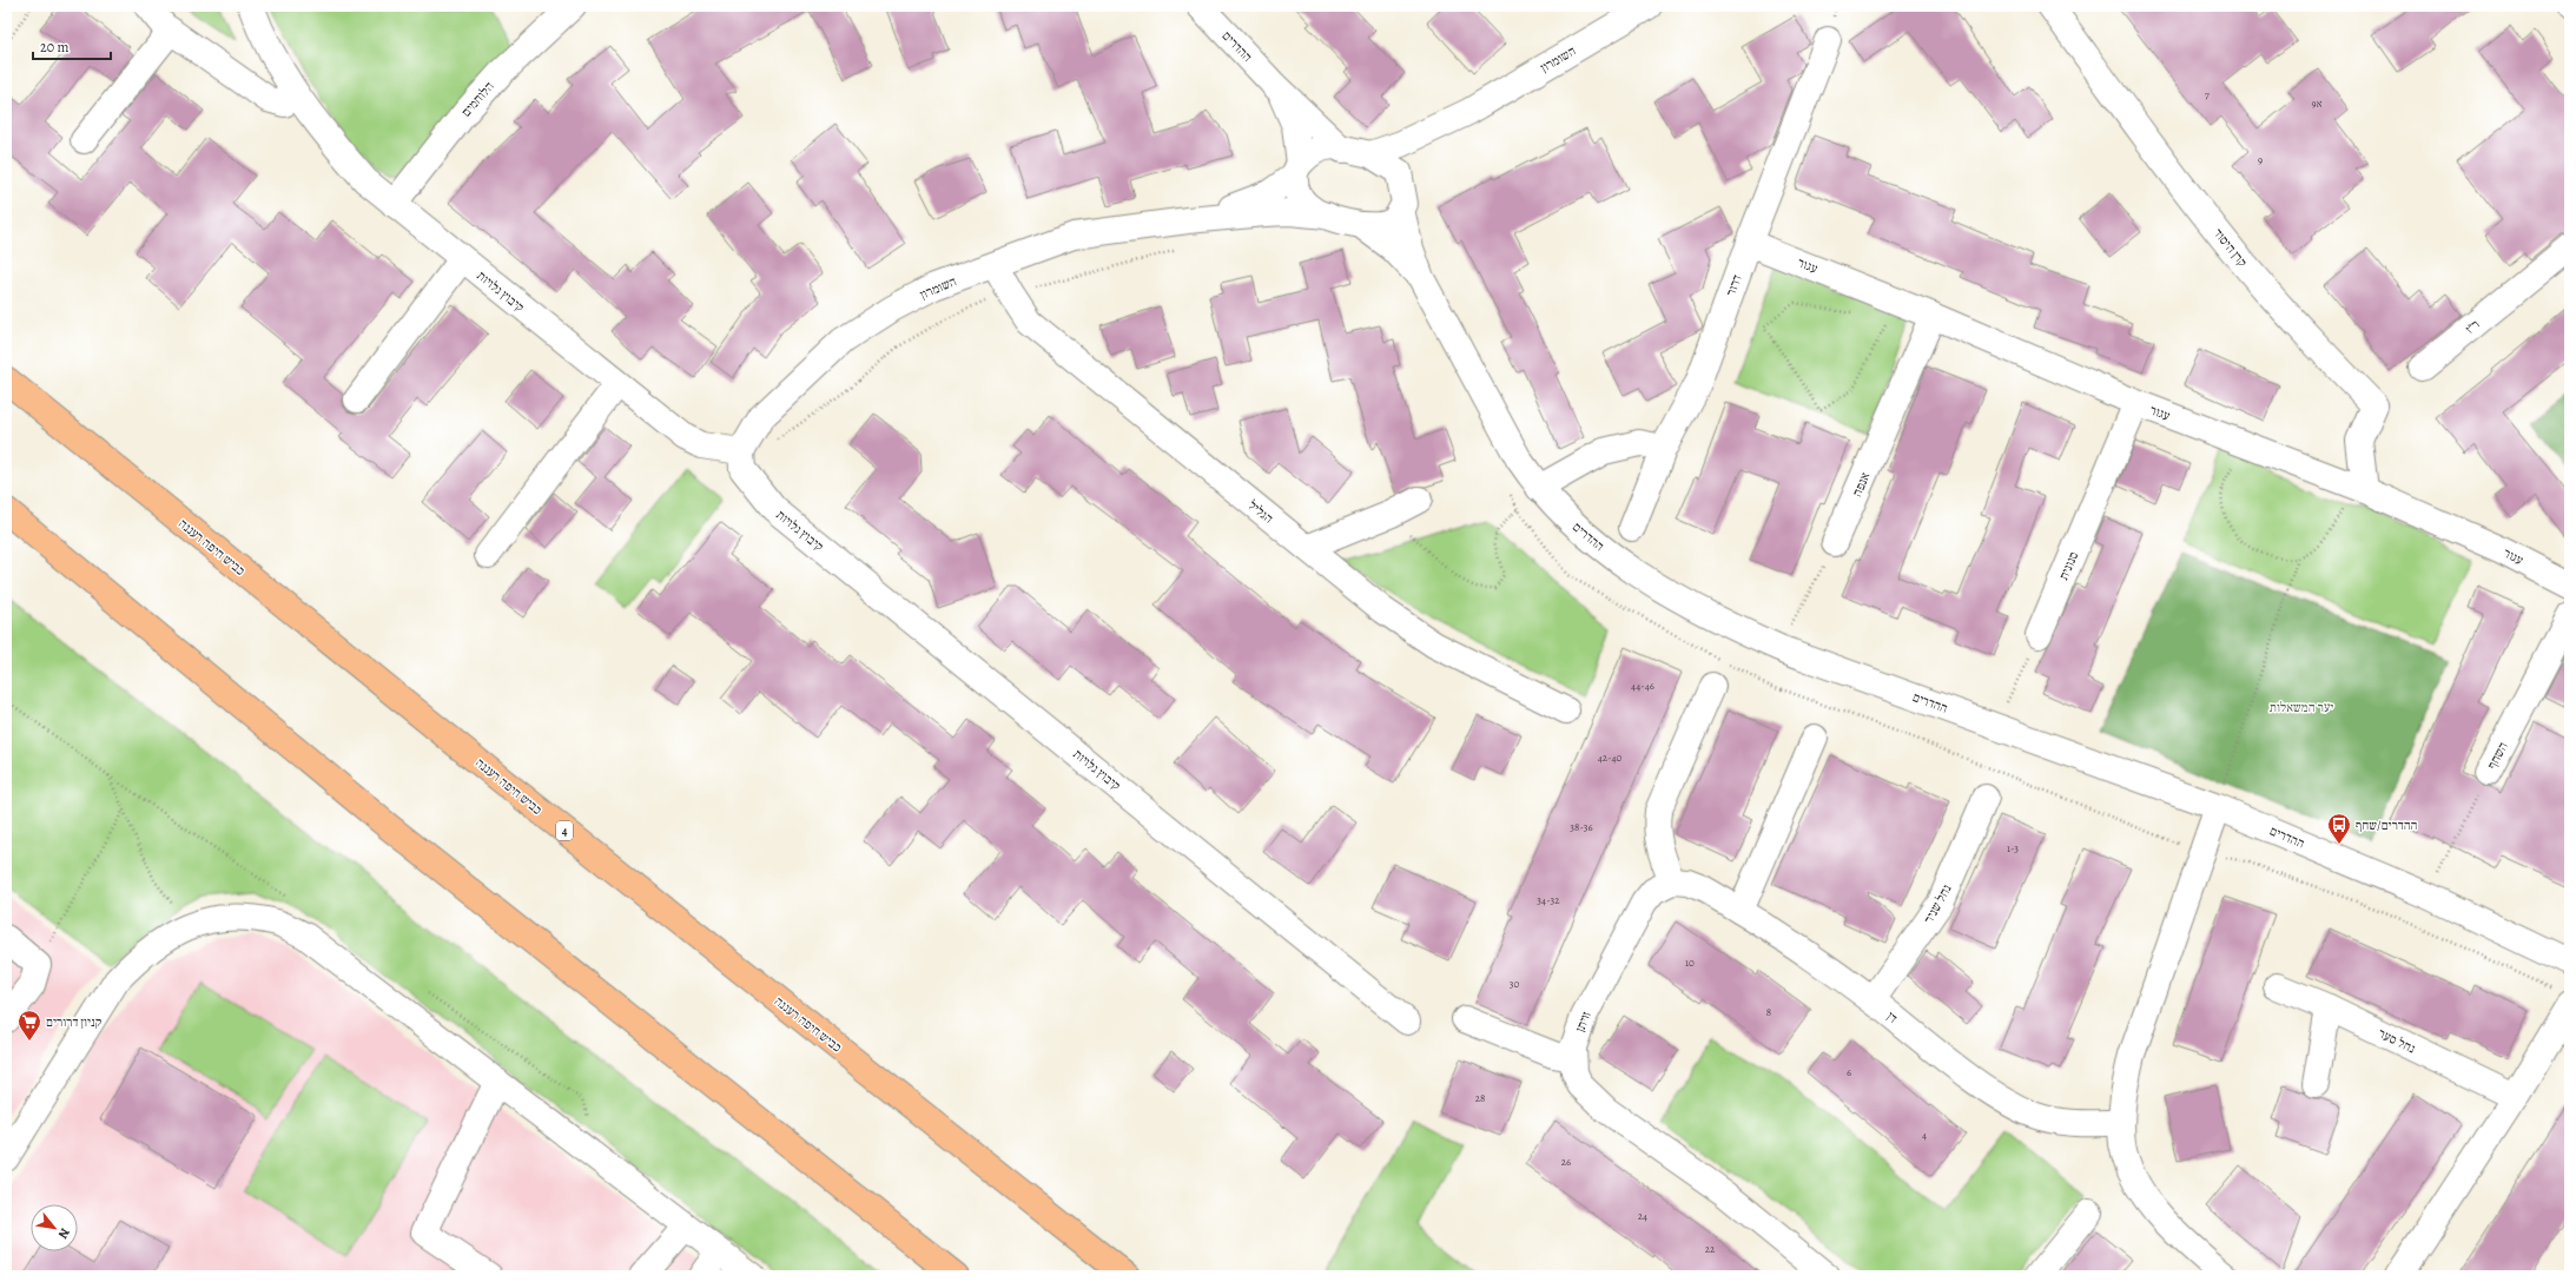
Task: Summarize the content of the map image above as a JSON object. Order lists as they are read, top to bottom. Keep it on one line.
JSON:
{"streets":{"highway":["כביש חיפה רעננה","4"],"street":["ההדרים","השומרון","הלוחמים","קרן היסוד","עגור","דרור","קיבוץ גלויות","ר\"ז","אנפה","הגליל","סנונית","השחף","נחל שניר","דן","זויתן","נחל סער"]},"crossings":[["ההדרים","השומרון"],["ההדרים","השחף"],["השומרון","קיבוץ גלויות"],["השומרון","הגליל"],["הלוחמים","קיבוץ גלויות"],["קרן היסוד","עגור"],["עגור","דרור"],["עגור","אנפה"],["עגור","סנונית"],["נחל שניר","דן"],["דן","זויתן"]],"parks":["יער המשאלות"],"places":{"bus stop":["ההדרים/שחף"],"supermarket":["קניון דרורים"]},"house_numbers":["7","9א","9","44-46","42-40","38-36","1-3","34-32","10","30","8","6","28","4","26","24","22"],"scale_bar":"20 m","north":"bottom right"}
